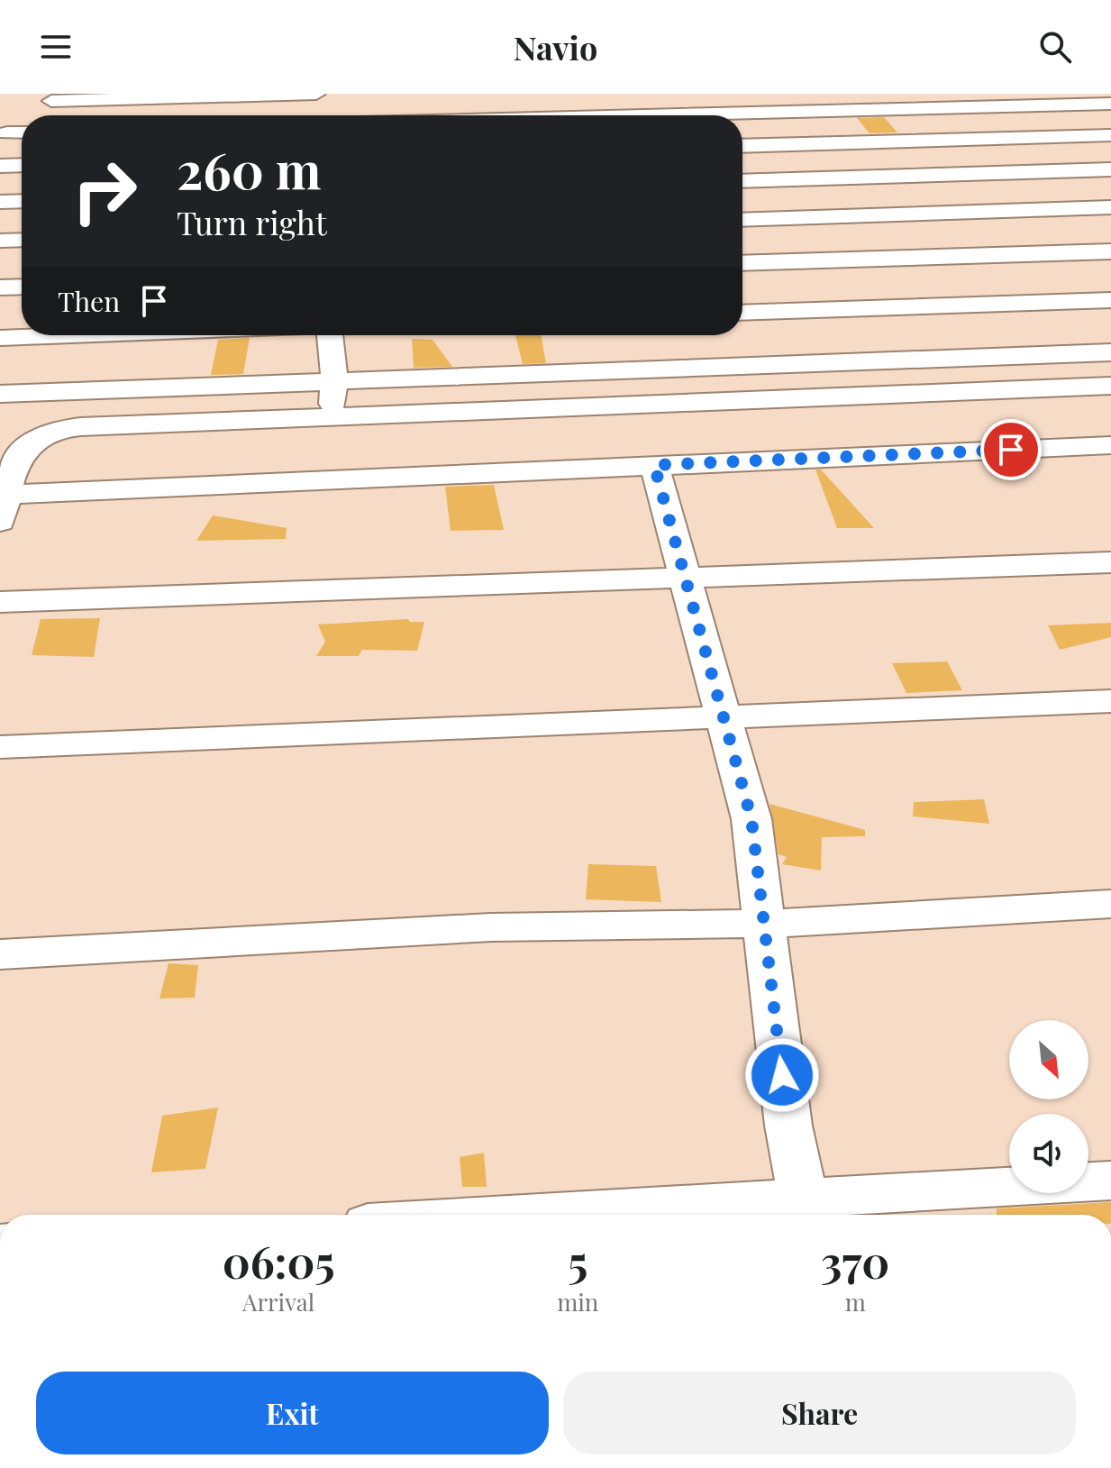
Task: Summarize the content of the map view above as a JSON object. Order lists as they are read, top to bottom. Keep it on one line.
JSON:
{"north":"bottom right","page":{"header":"Navio","turn":["260 m","Turn right"],"then":"Then","eta":["06:05","Arrival","5","min","370","m"],"buttons":["Exit","Share"]}}
